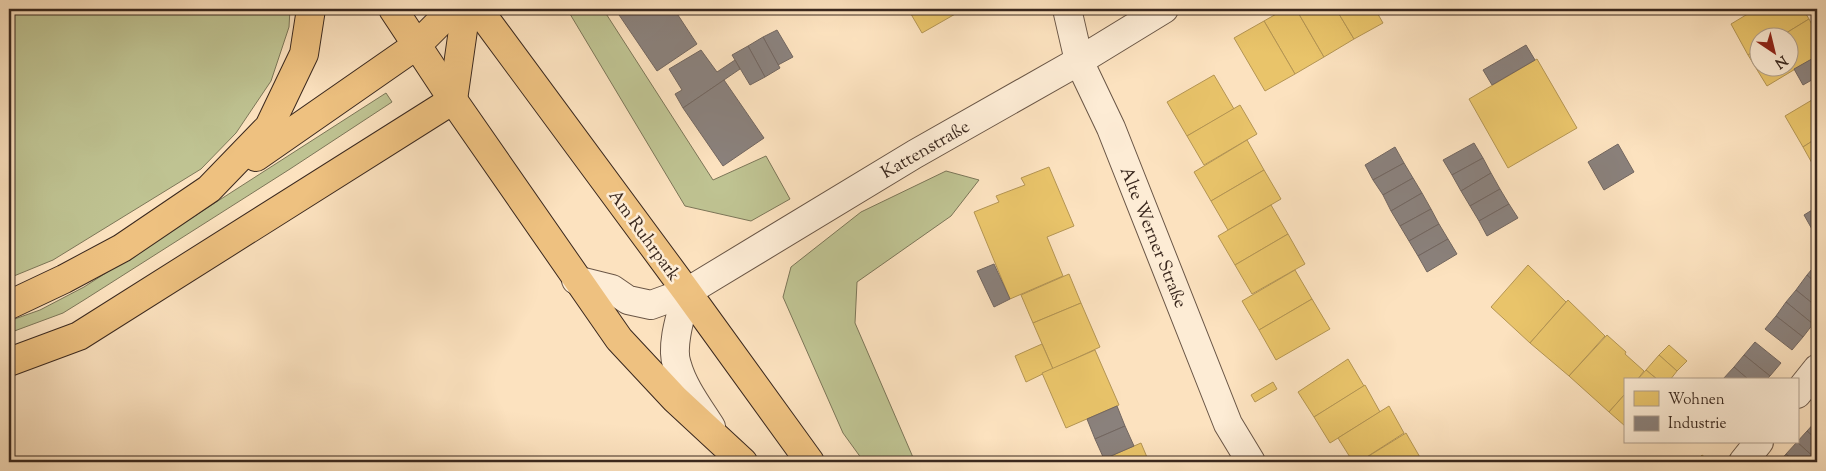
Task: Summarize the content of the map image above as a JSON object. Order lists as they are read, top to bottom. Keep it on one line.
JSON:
{"streets":{"main road":["Am Ruhrpark"],"street":["Kattenstraße","Alte Werner Straße"]},"crossings":[["Kattenstraße","Am Ruhrpark"],["Kattenstraße","Alte Werner Straße"]],"legend":["Wohnen","Industrie"],"north":"bottom right"}
